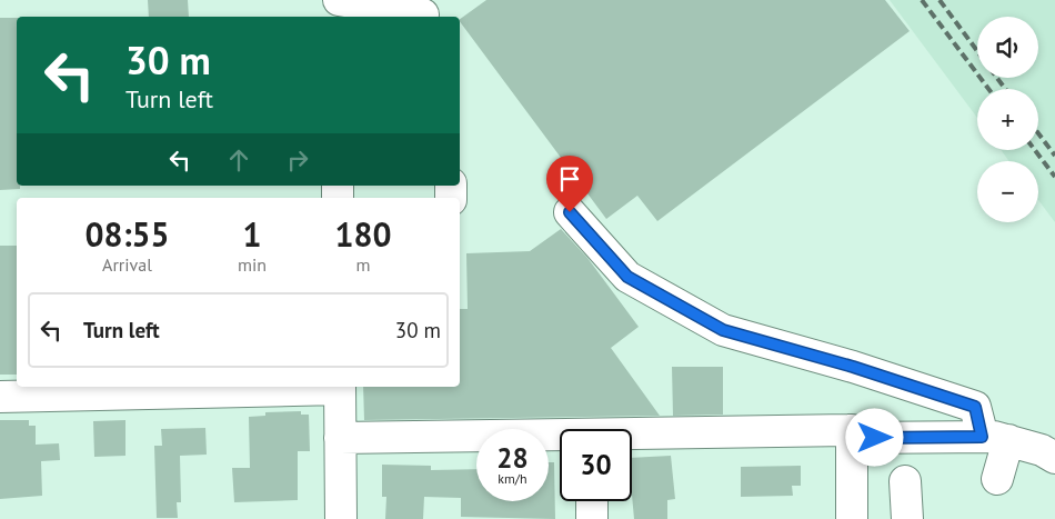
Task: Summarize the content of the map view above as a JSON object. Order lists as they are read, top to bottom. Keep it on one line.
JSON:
{"page":{"map_buttons":["+","−"],"turn":["30 m","Turn left"],"eta":["08:55","Arrival","1","min","180","m"],"list":[{"name":"Turn left","value":"30 m"}],"speed":"28 km/h","limit":"30"}}
